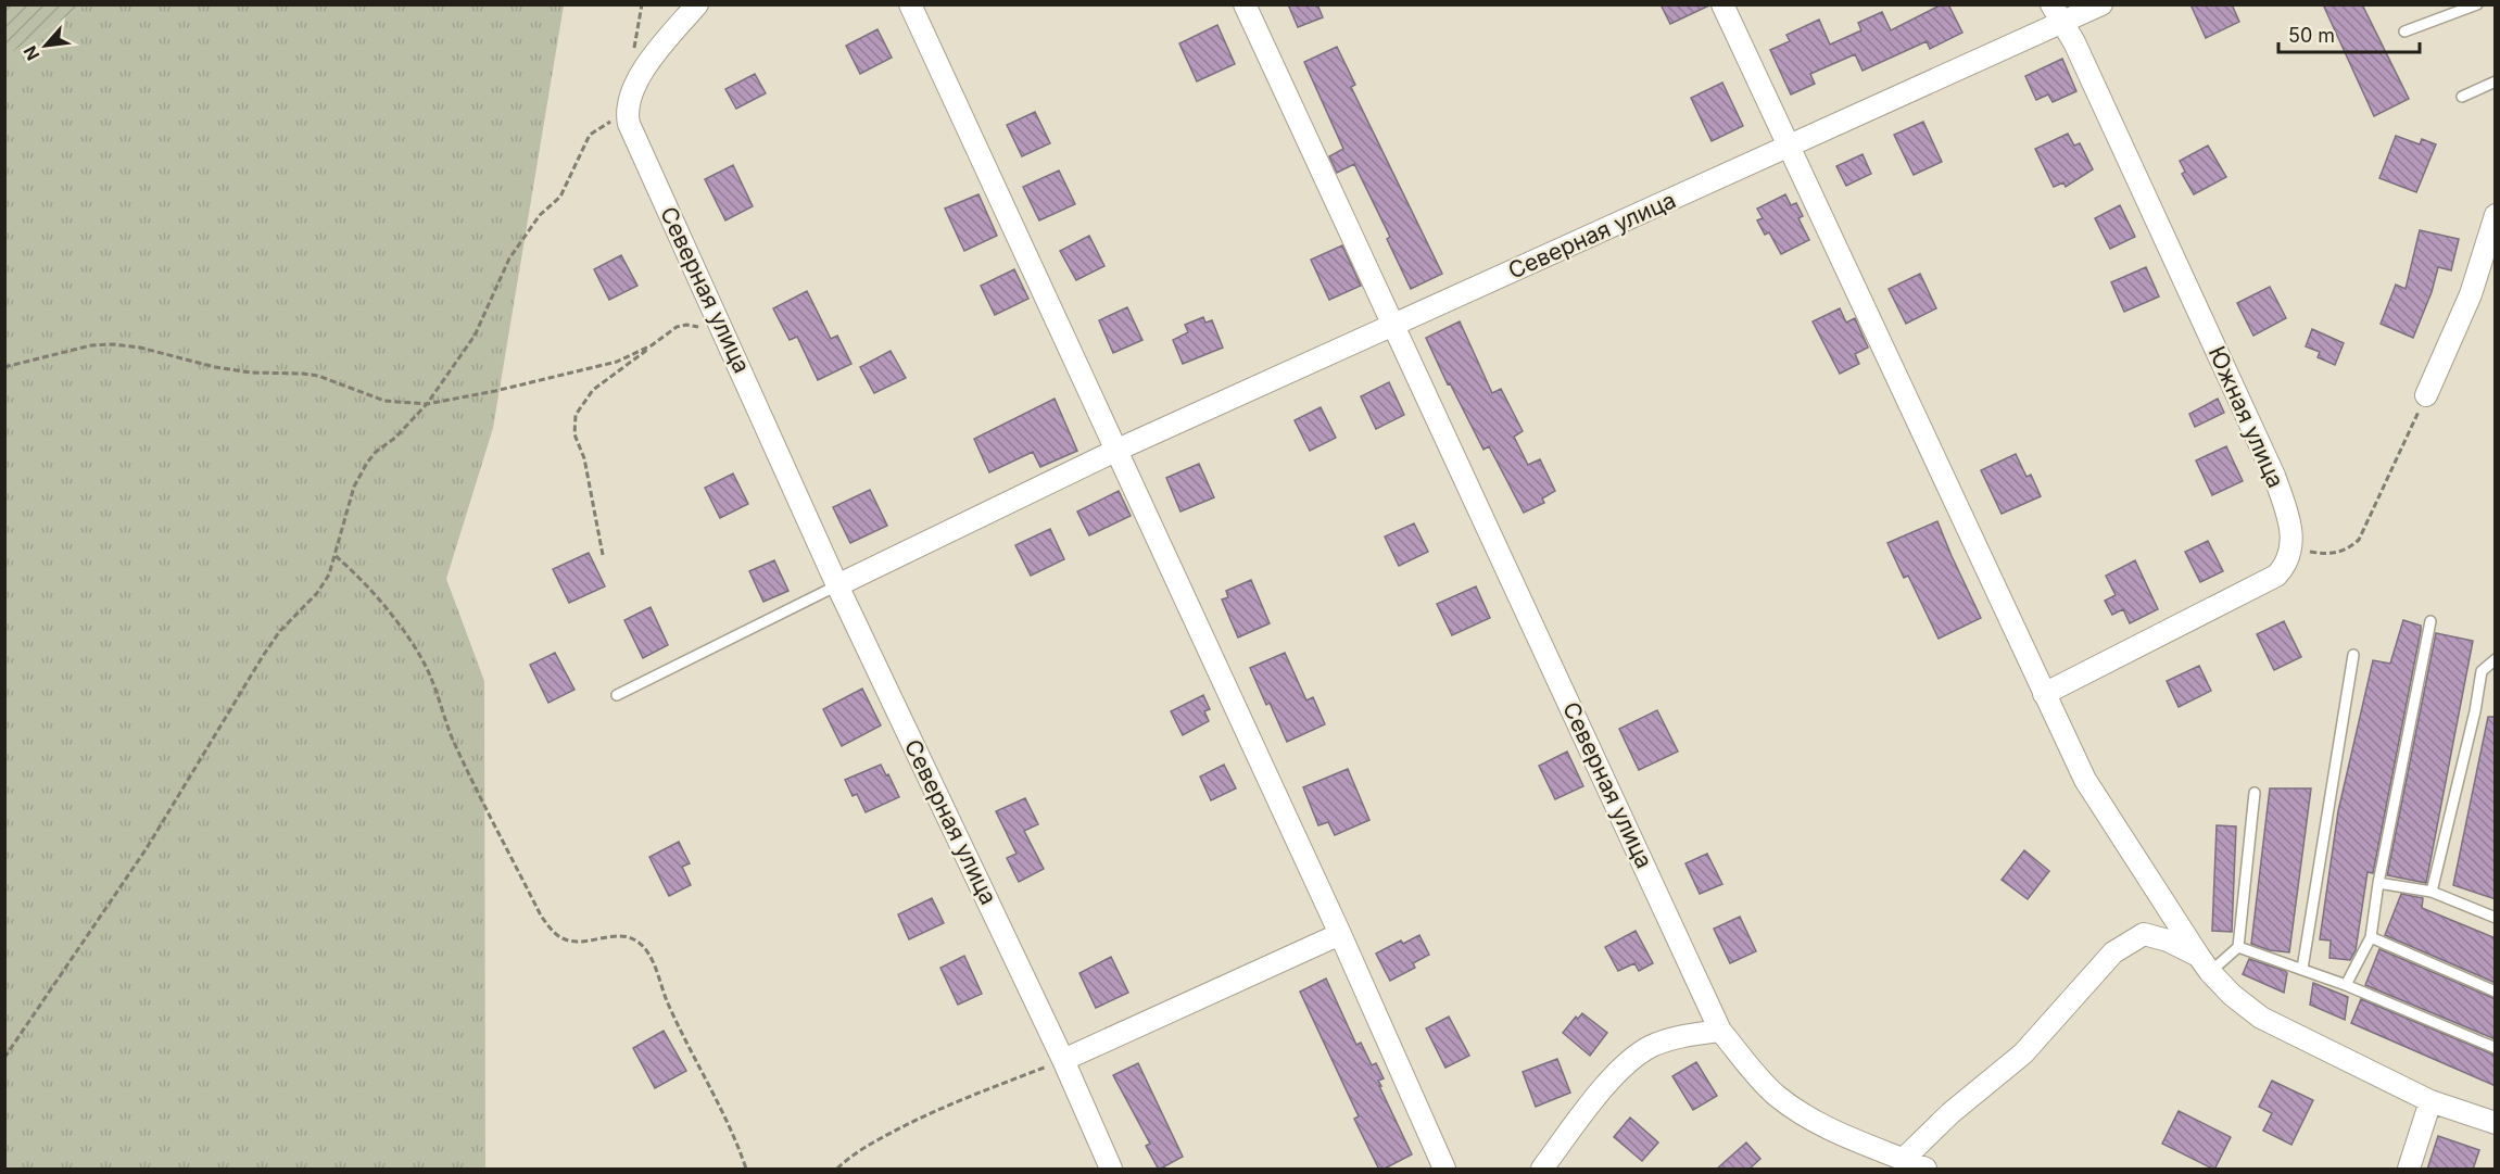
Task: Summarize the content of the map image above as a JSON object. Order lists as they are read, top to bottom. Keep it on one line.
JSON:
{"streets":{"street":["Северная улица","Южная улица"]},"scale_bar":"50 m","north":"bottom left"}
